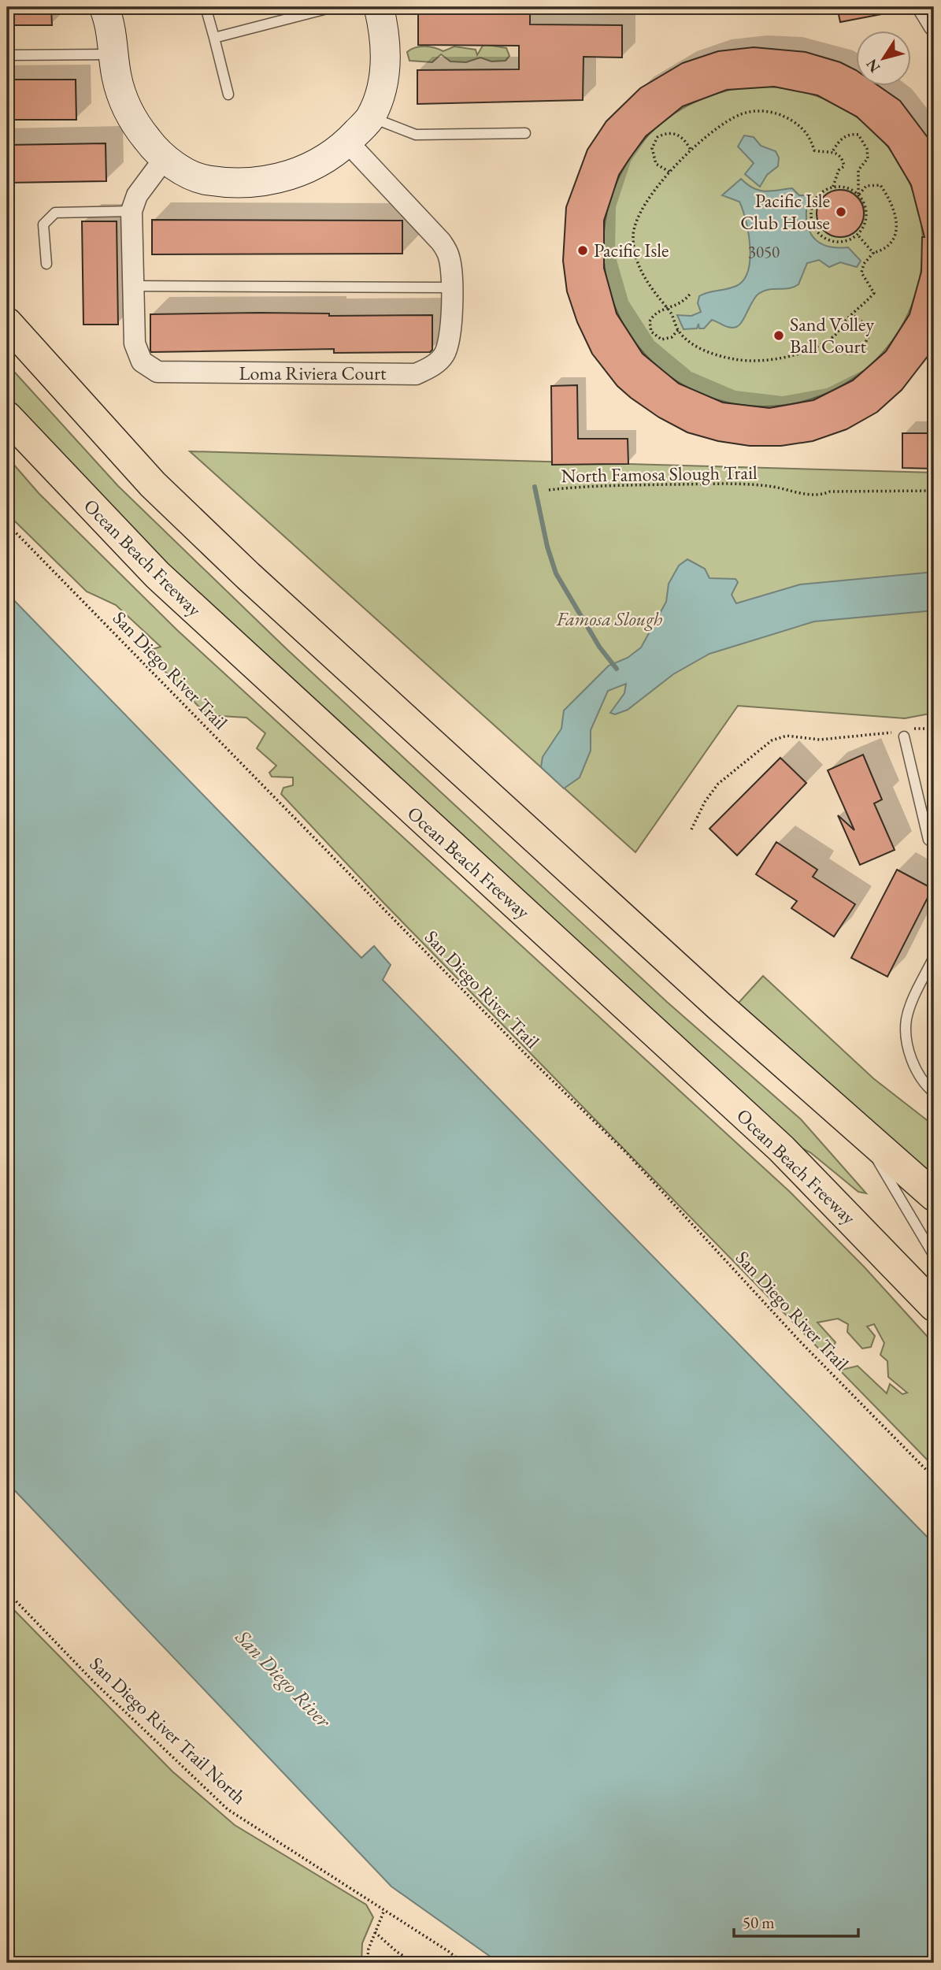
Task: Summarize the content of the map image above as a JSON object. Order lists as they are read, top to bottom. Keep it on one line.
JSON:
{"streets":{"highway":["Ocean Beach Freeway"],"street":["Loma Riviera Court"],"path":["North Famosa Slough Trail","San Diego River Trail","San Diego River Trail North"]},"water":["San Diego River"],"parks":["Famosa Slough"],"places":["Pacific Isle Club House","Pacific Isle","Sand Volley Ball Court"],"house_numbers":["3050"],"scale_bar":"50 m","north":"bottom left"}
